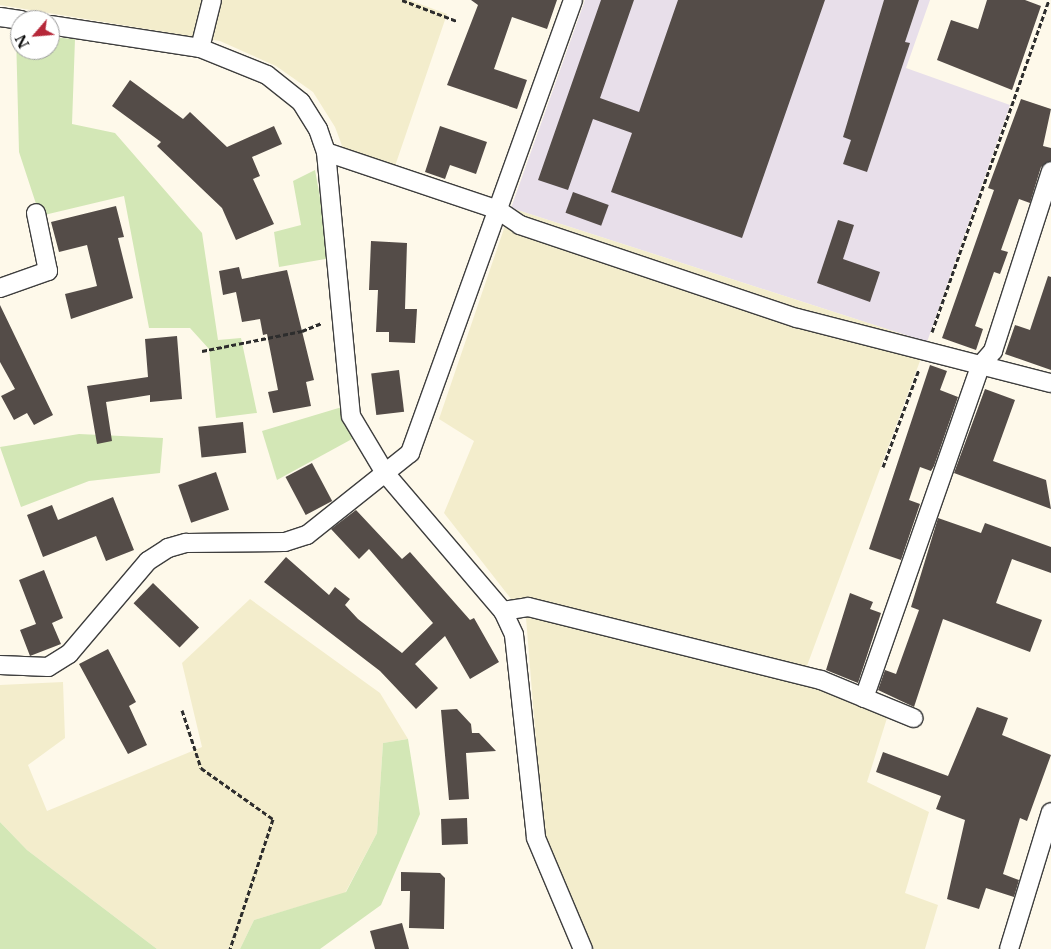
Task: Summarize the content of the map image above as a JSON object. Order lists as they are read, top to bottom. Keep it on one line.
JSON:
{"north":"bottom left"}
